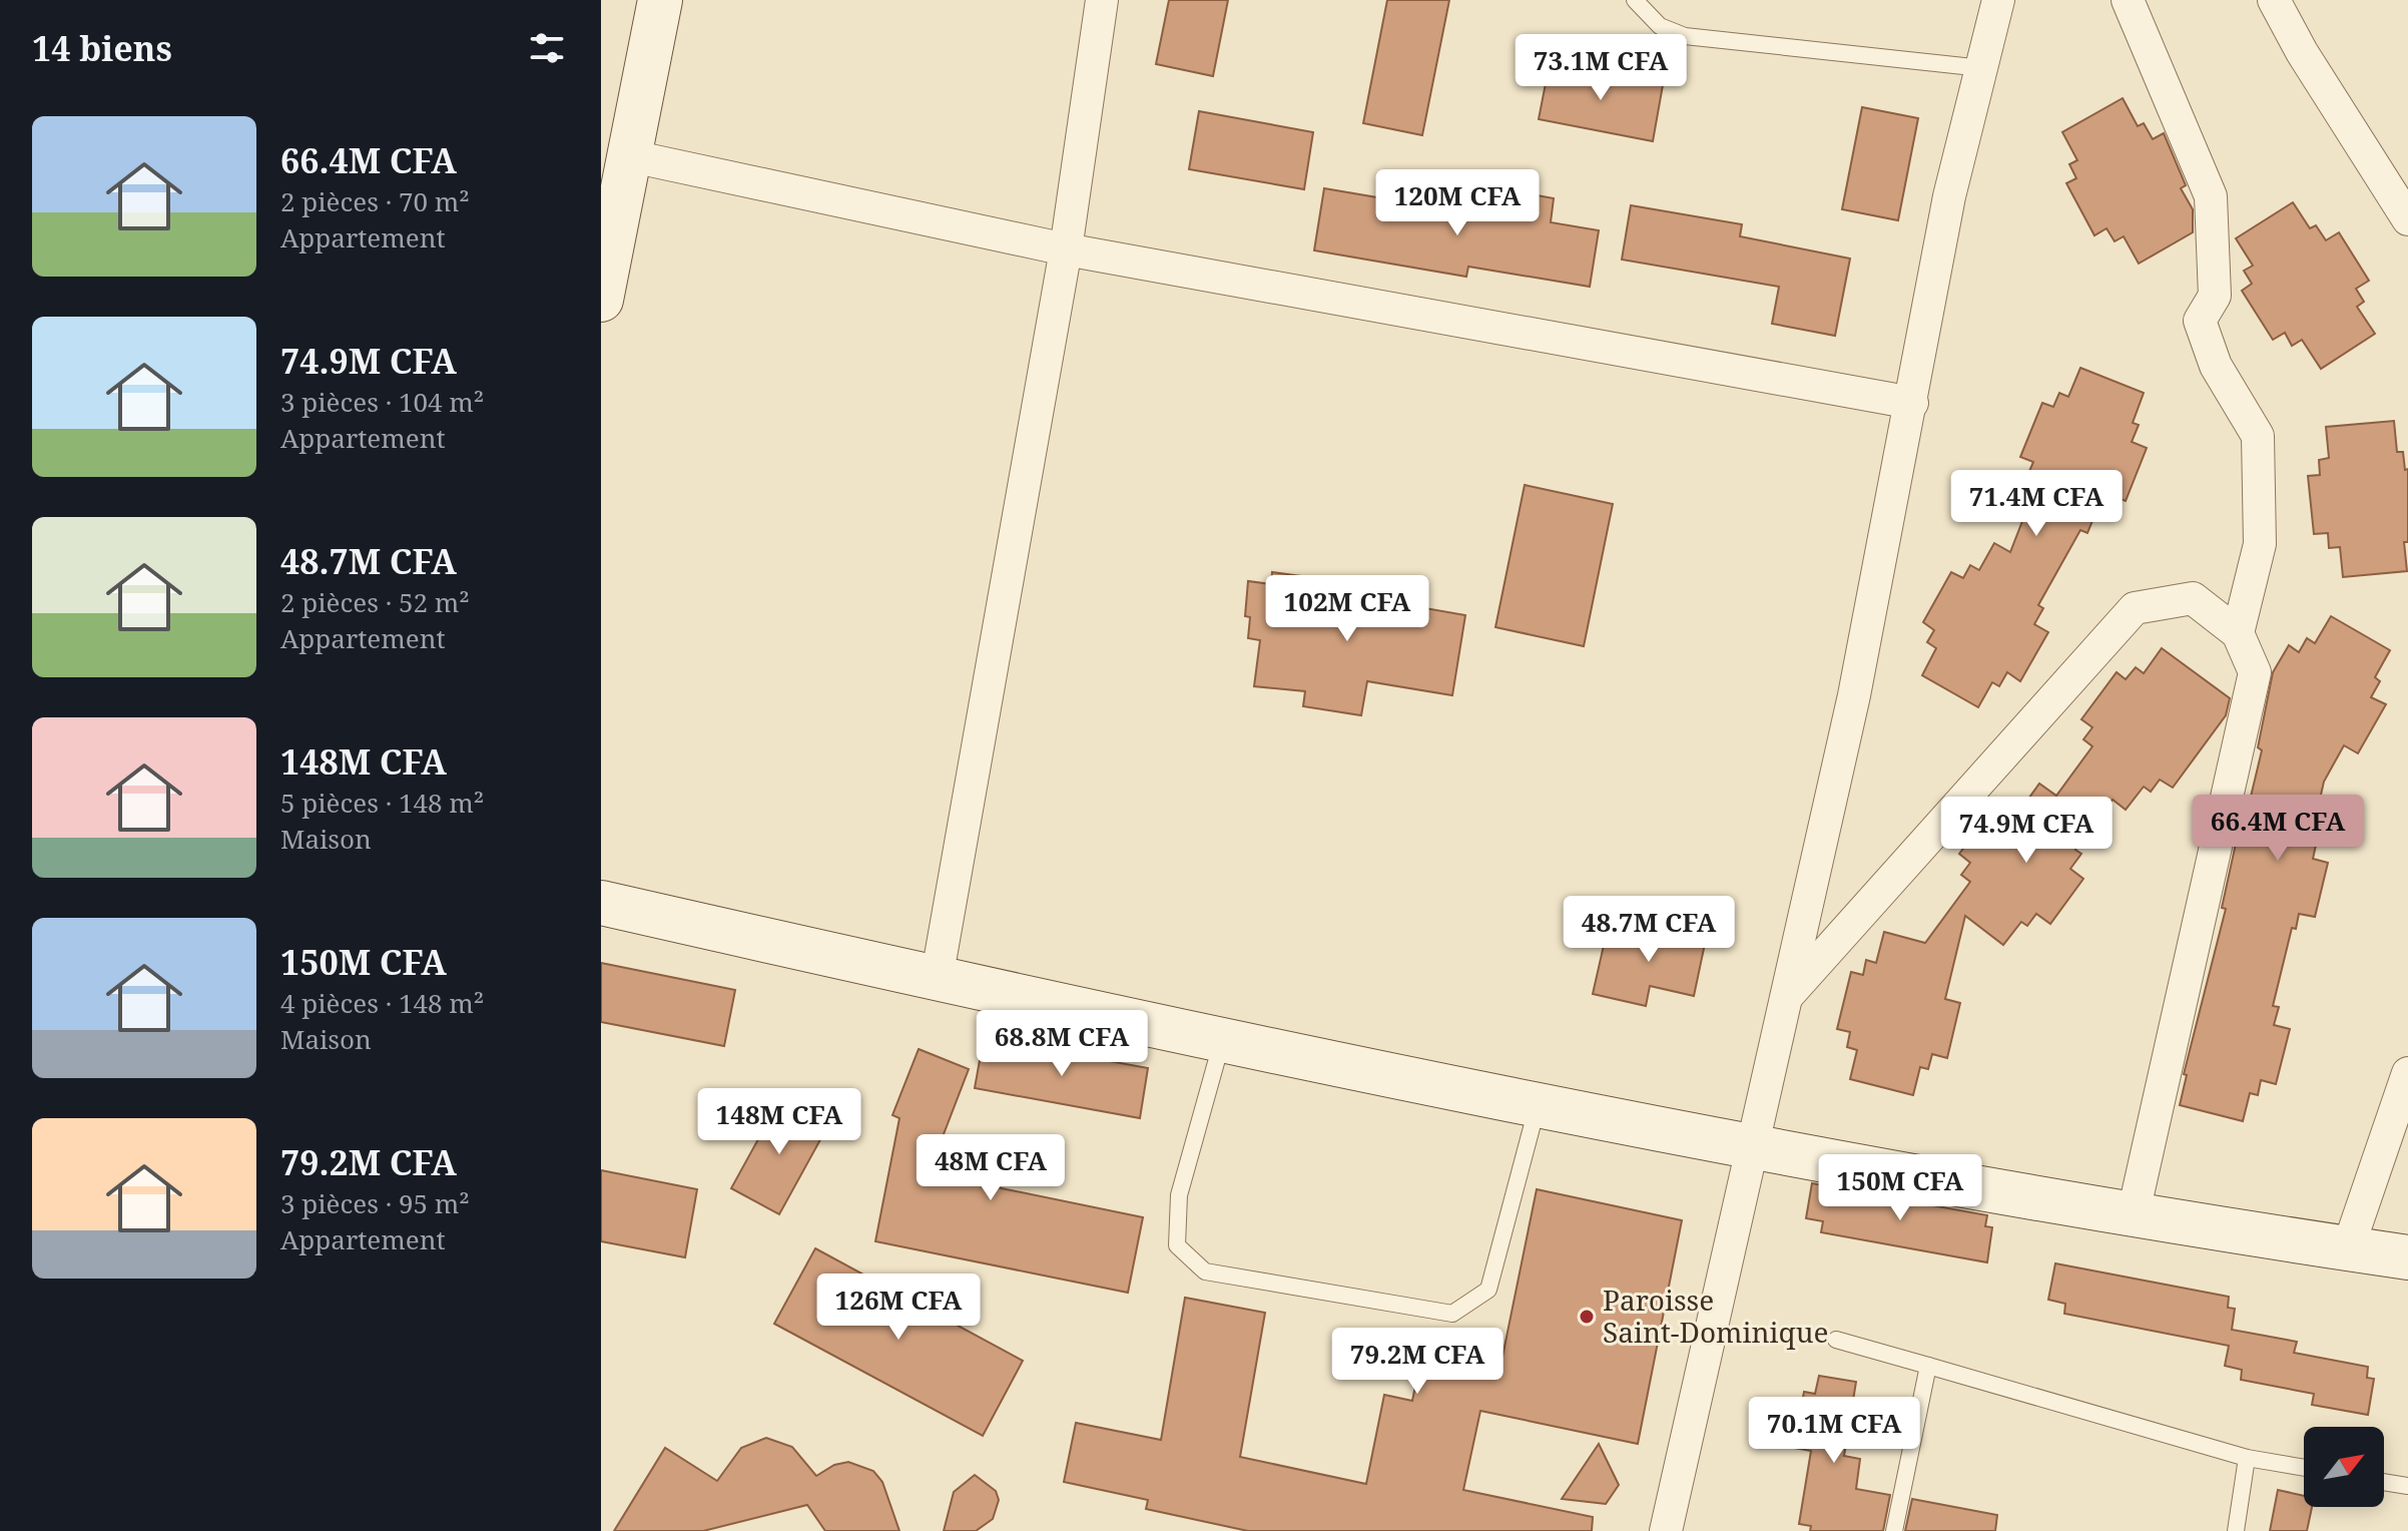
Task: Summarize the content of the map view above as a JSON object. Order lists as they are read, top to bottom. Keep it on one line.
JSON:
{"places":["Paroisse Saint-Dominique"],"north":"top right","page":{"heading":"14 biens","price":["73.1M CFA","120M CFA","71.4M CFA","102M CFA","66.4M CFA","74.9M CFA","48.7M CFA","68.8M CFA","148M CFA","48M CFA","150M CFA","126M CFA","79.2M CFA","70.1M CFA"],"list":[{"name":"66.4M CFA","note":"2 pièces · 70 m² · Appartement"},{"name":"74.9M CFA","note":"3 pièces · 104 m² · Appartement"},{"name":"48.7M CFA","note":"2 pièces · 52 m² · Appartement"},{"name":"148M CFA","note":"5 pièces · 148 m² · Maison"},{"name":"150M CFA","note":"4 pièces · 148 m² · Maison"},{"name":"79.2M CFA","note":"3 pièces · 95 m² · Appartement"}]}}
